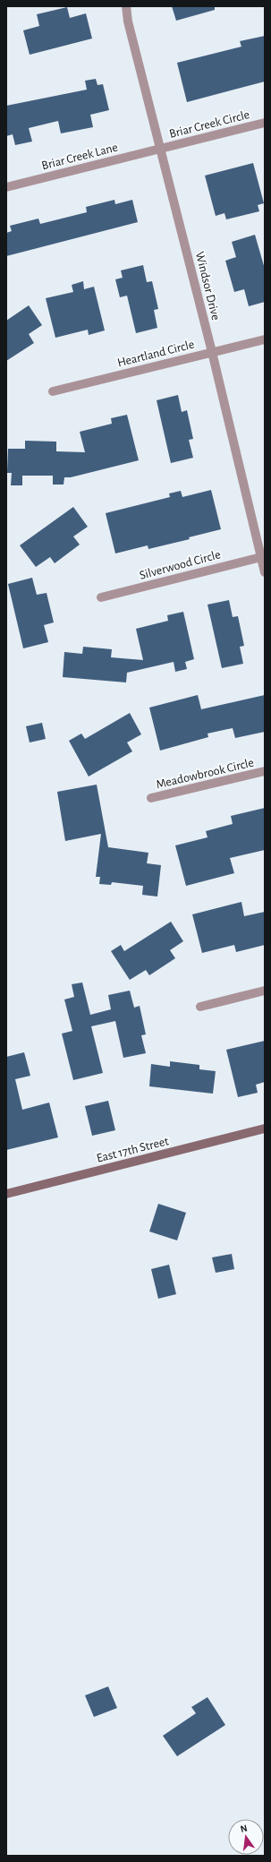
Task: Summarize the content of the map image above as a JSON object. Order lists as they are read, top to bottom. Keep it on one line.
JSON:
{"streets":{"main road":["East 17th Street"],"street":["Briar Creek Circle","Briar Creek Lane","Windsor Drive","Heartland Circle","Silverwood Circle","Meadowbrook Circle"]},"crossings":[["Briar Creek Circle","Briar Creek Lane"],["Briar Creek Circle","Windsor Drive"],["Briar Creek Lane","Windsor Drive"],["Windsor Drive","Heartland Circle"],["Windsor Drive","Silverwood Circle"]],"north":"top"}
